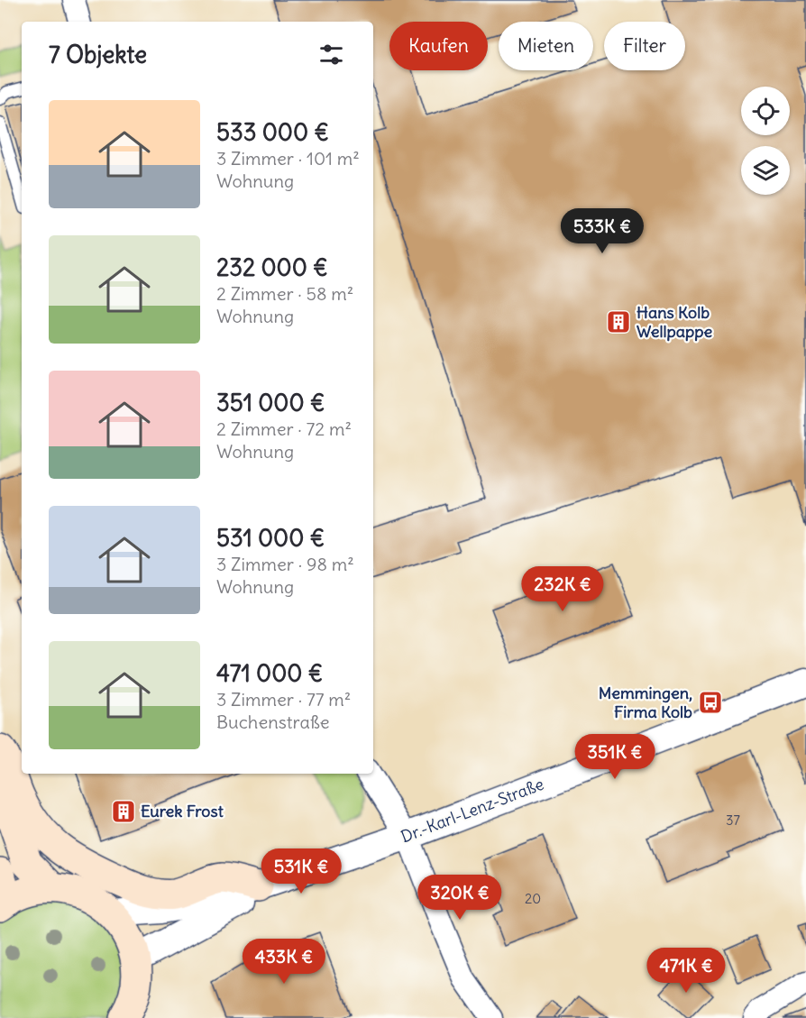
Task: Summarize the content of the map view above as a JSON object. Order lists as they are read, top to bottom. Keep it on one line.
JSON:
{"streets":{"street":["Dr.-Karl-Lenz-Straße"]},"places":{"building":["Hans Kolb Wellpappe","Eurek Frost"],"bus stop":["Memmingen, Firma Kolb"]},"house_numbers":["37","20"],"page":{"chip":["Kaufen","Mieten","Filter"],"heading":"7 Objekte","list":[{"name":"533 000 €","note":"3 Zimmer · 101 m² · Wohnung"},{"name":"232 000 €","note":"2 Zimmer · 58 m² · Wohnung"},{"name":"351 000 €","note":"2 Zimmer · 72 m² · Wohnung"},{"name":"531 000 €","note":"3 Zimmer · 98 m² · Wohnung"},{"name":"471 000 €","note":"3 Zimmer · 77 m² · Buchenstraße"}],"price":["533K €","232K €","351K €","531K €","320K €","433K €","471K €"]}}
